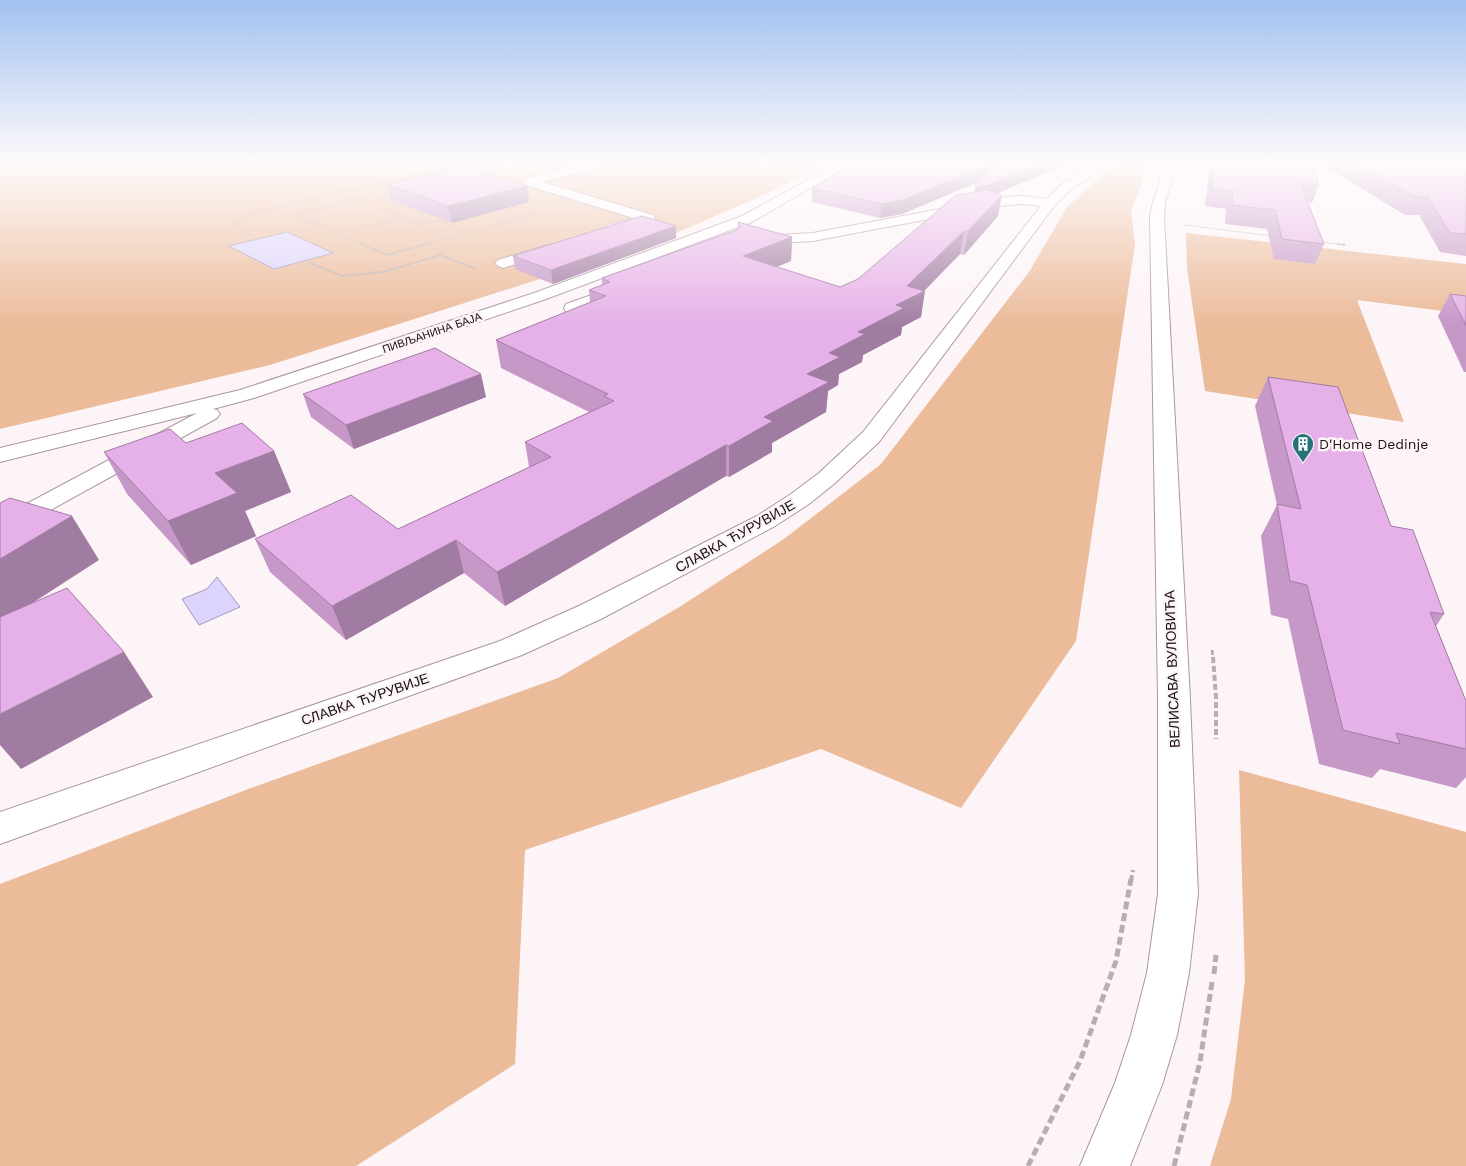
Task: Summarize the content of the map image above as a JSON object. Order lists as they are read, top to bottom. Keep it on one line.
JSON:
{"streets":{"street":["ПИВЉАНИНА БАЈА","СЛАВКА ЋУРУВИЈЕ","ВЕЛИСАВА ВУЛОВИЋА"]},"places":{"building":["D'Home Dedinje"]}}
